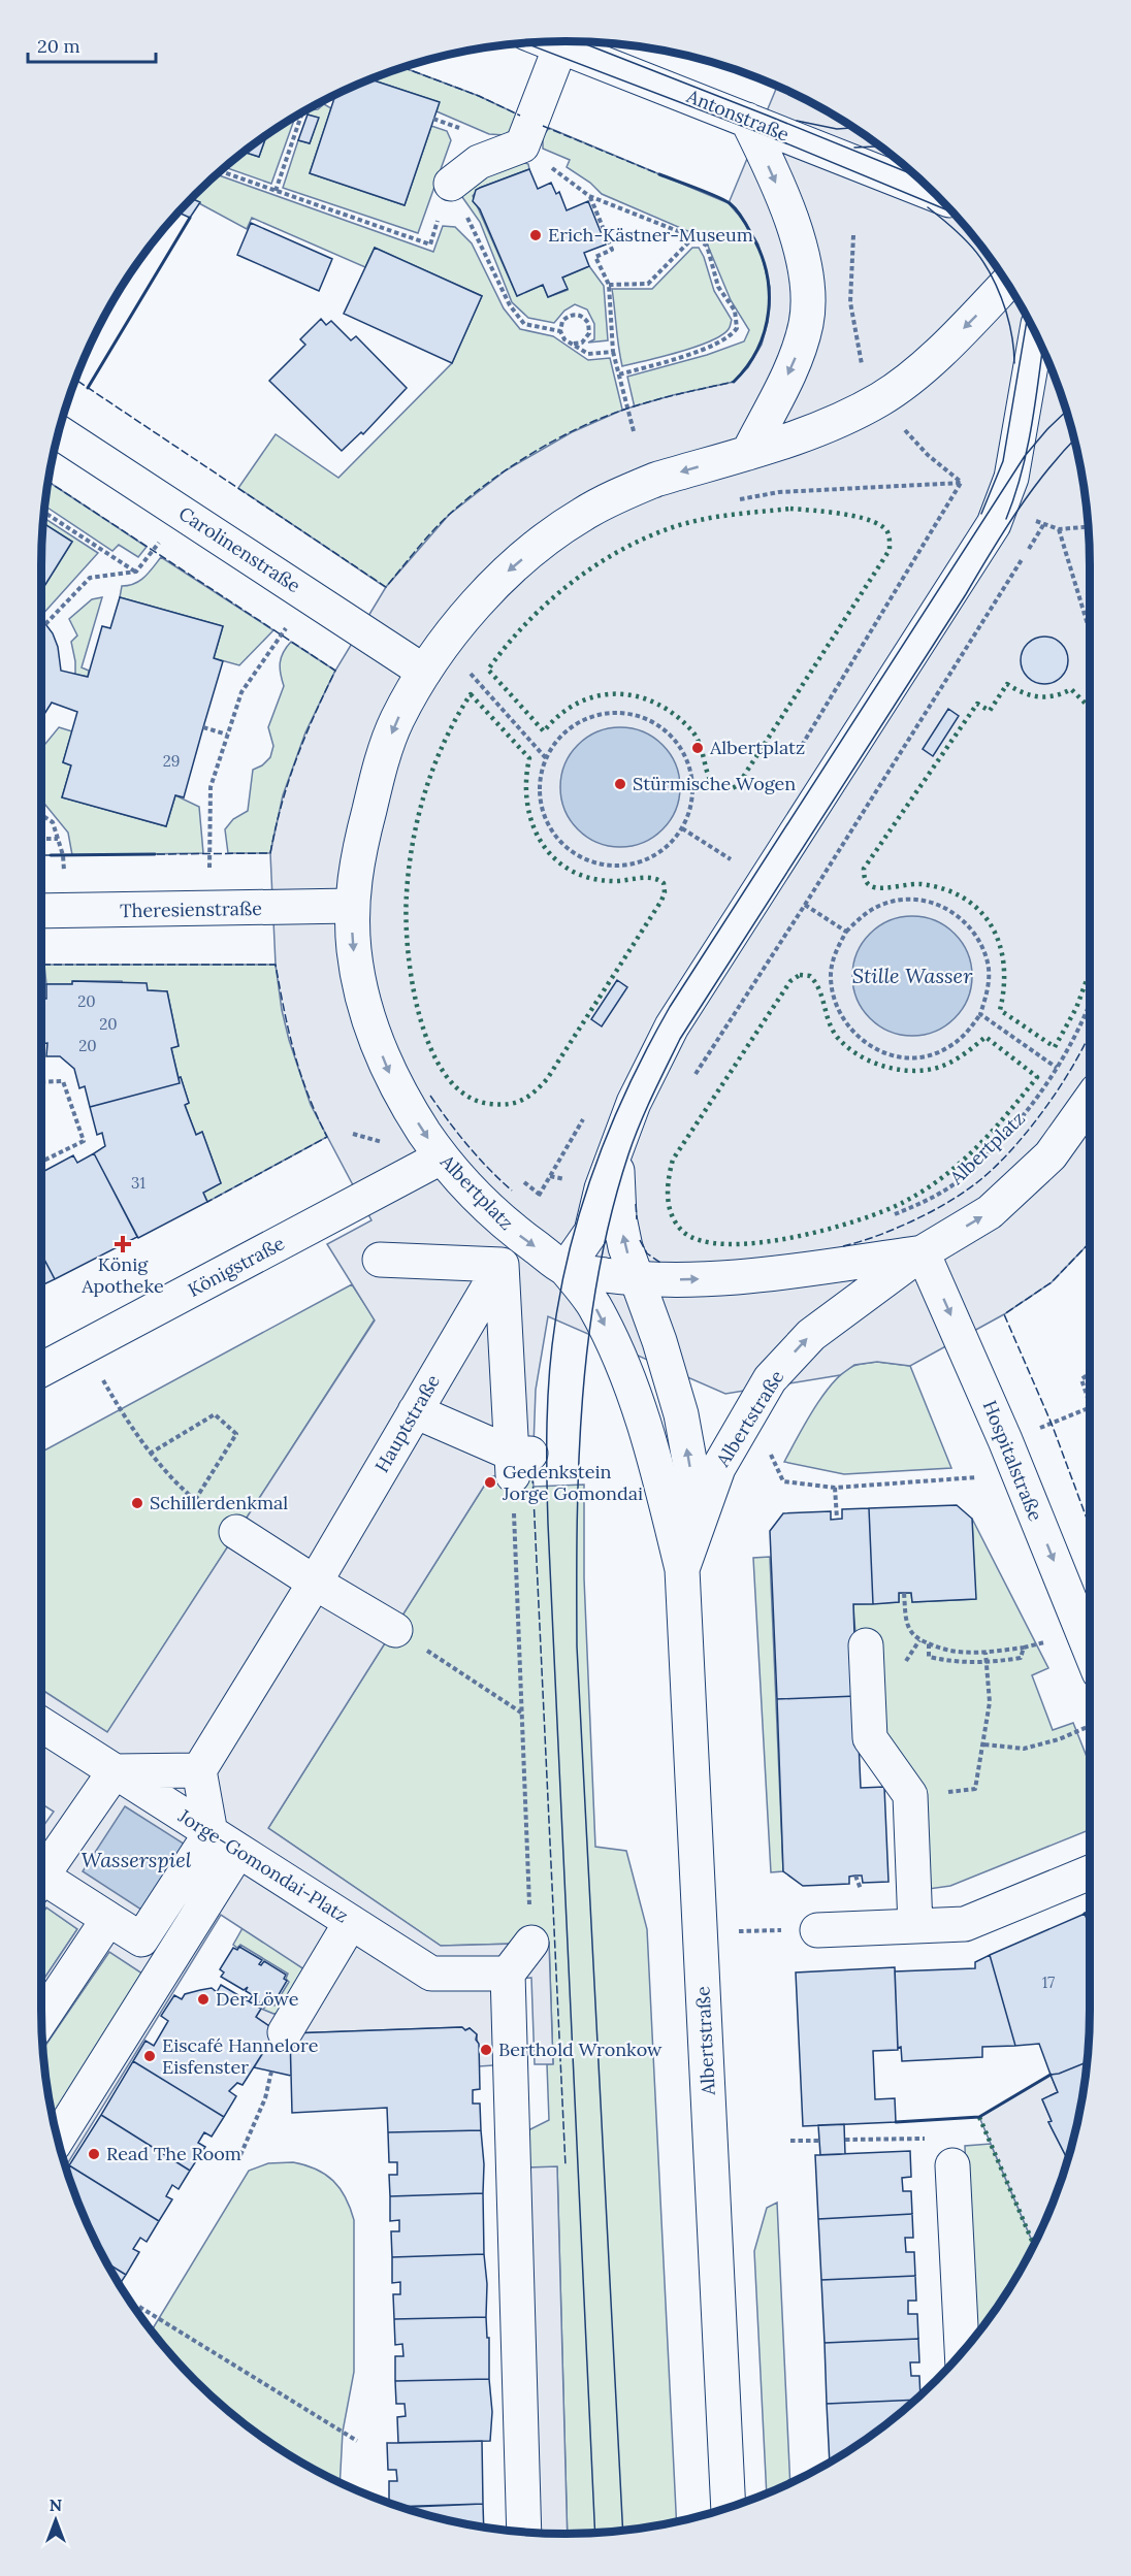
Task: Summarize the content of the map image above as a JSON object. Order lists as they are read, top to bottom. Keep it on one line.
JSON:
{"streets":{"street":["Antonstraße","Carolinenstraße","Theresienstraße","Albertplatz","Königstraße","Albertstraße","Hauptstraße","Hospitalstraße","Jorge-Gomondai-Platz"]},"crossings":[["Carolinenstraße","Albertplatz"],["Theresienstraße","Albertplatz"],["Albertplatz","Königstraße"],["Albertplatz","Albertstraße"],["Albertplatz","Hospitalstraße"]],"water":["Stille Wasser","Wasserspiel"],"places":{"other":["Erich-Kästner-Museum","Albertplatz","Stürmische Wogen","Gedenkstein Jorge Gomondai","Schillerdenkmal","Der Löwe","Berthold Wronkow","Eiscafé Hannelore Eisfenster","Read The Room"],"health":["König Apotheke"]},"house_numbers":["29","20","20","20","31","17"],"scale_bar":"20 m","north":"top"}
